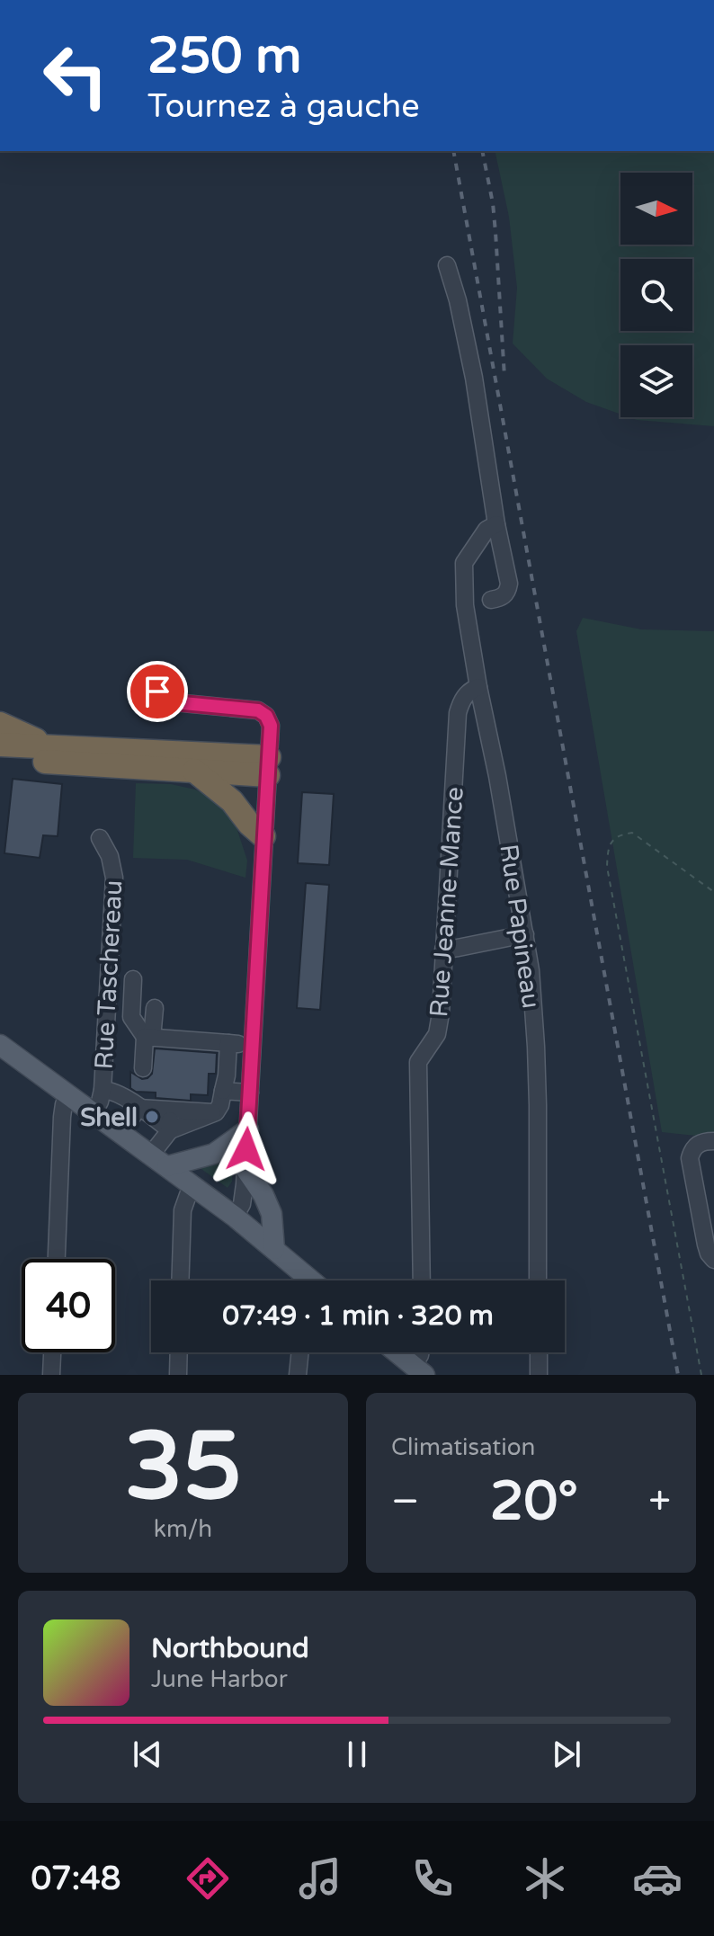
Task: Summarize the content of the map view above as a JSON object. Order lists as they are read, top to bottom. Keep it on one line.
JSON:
{"streets":{"street":["Rue Jeanne-Mance","Rue Papineau","Rue Taschereau"]},"crossings":[["Rue Jeanne-Mance","Rue Papineau"]],"places":["Shell"],"north":"right","page":{"turn":["250 m","Tournez à gauche"],"limit":"40","trip":"07:49 · 1 min · 320 m","tile":[["35","km/h"],"Climatisation"],"heat":["−","20°","+"],"song":["Northbound","June Harbor"],"tabs":"07:48"}}
